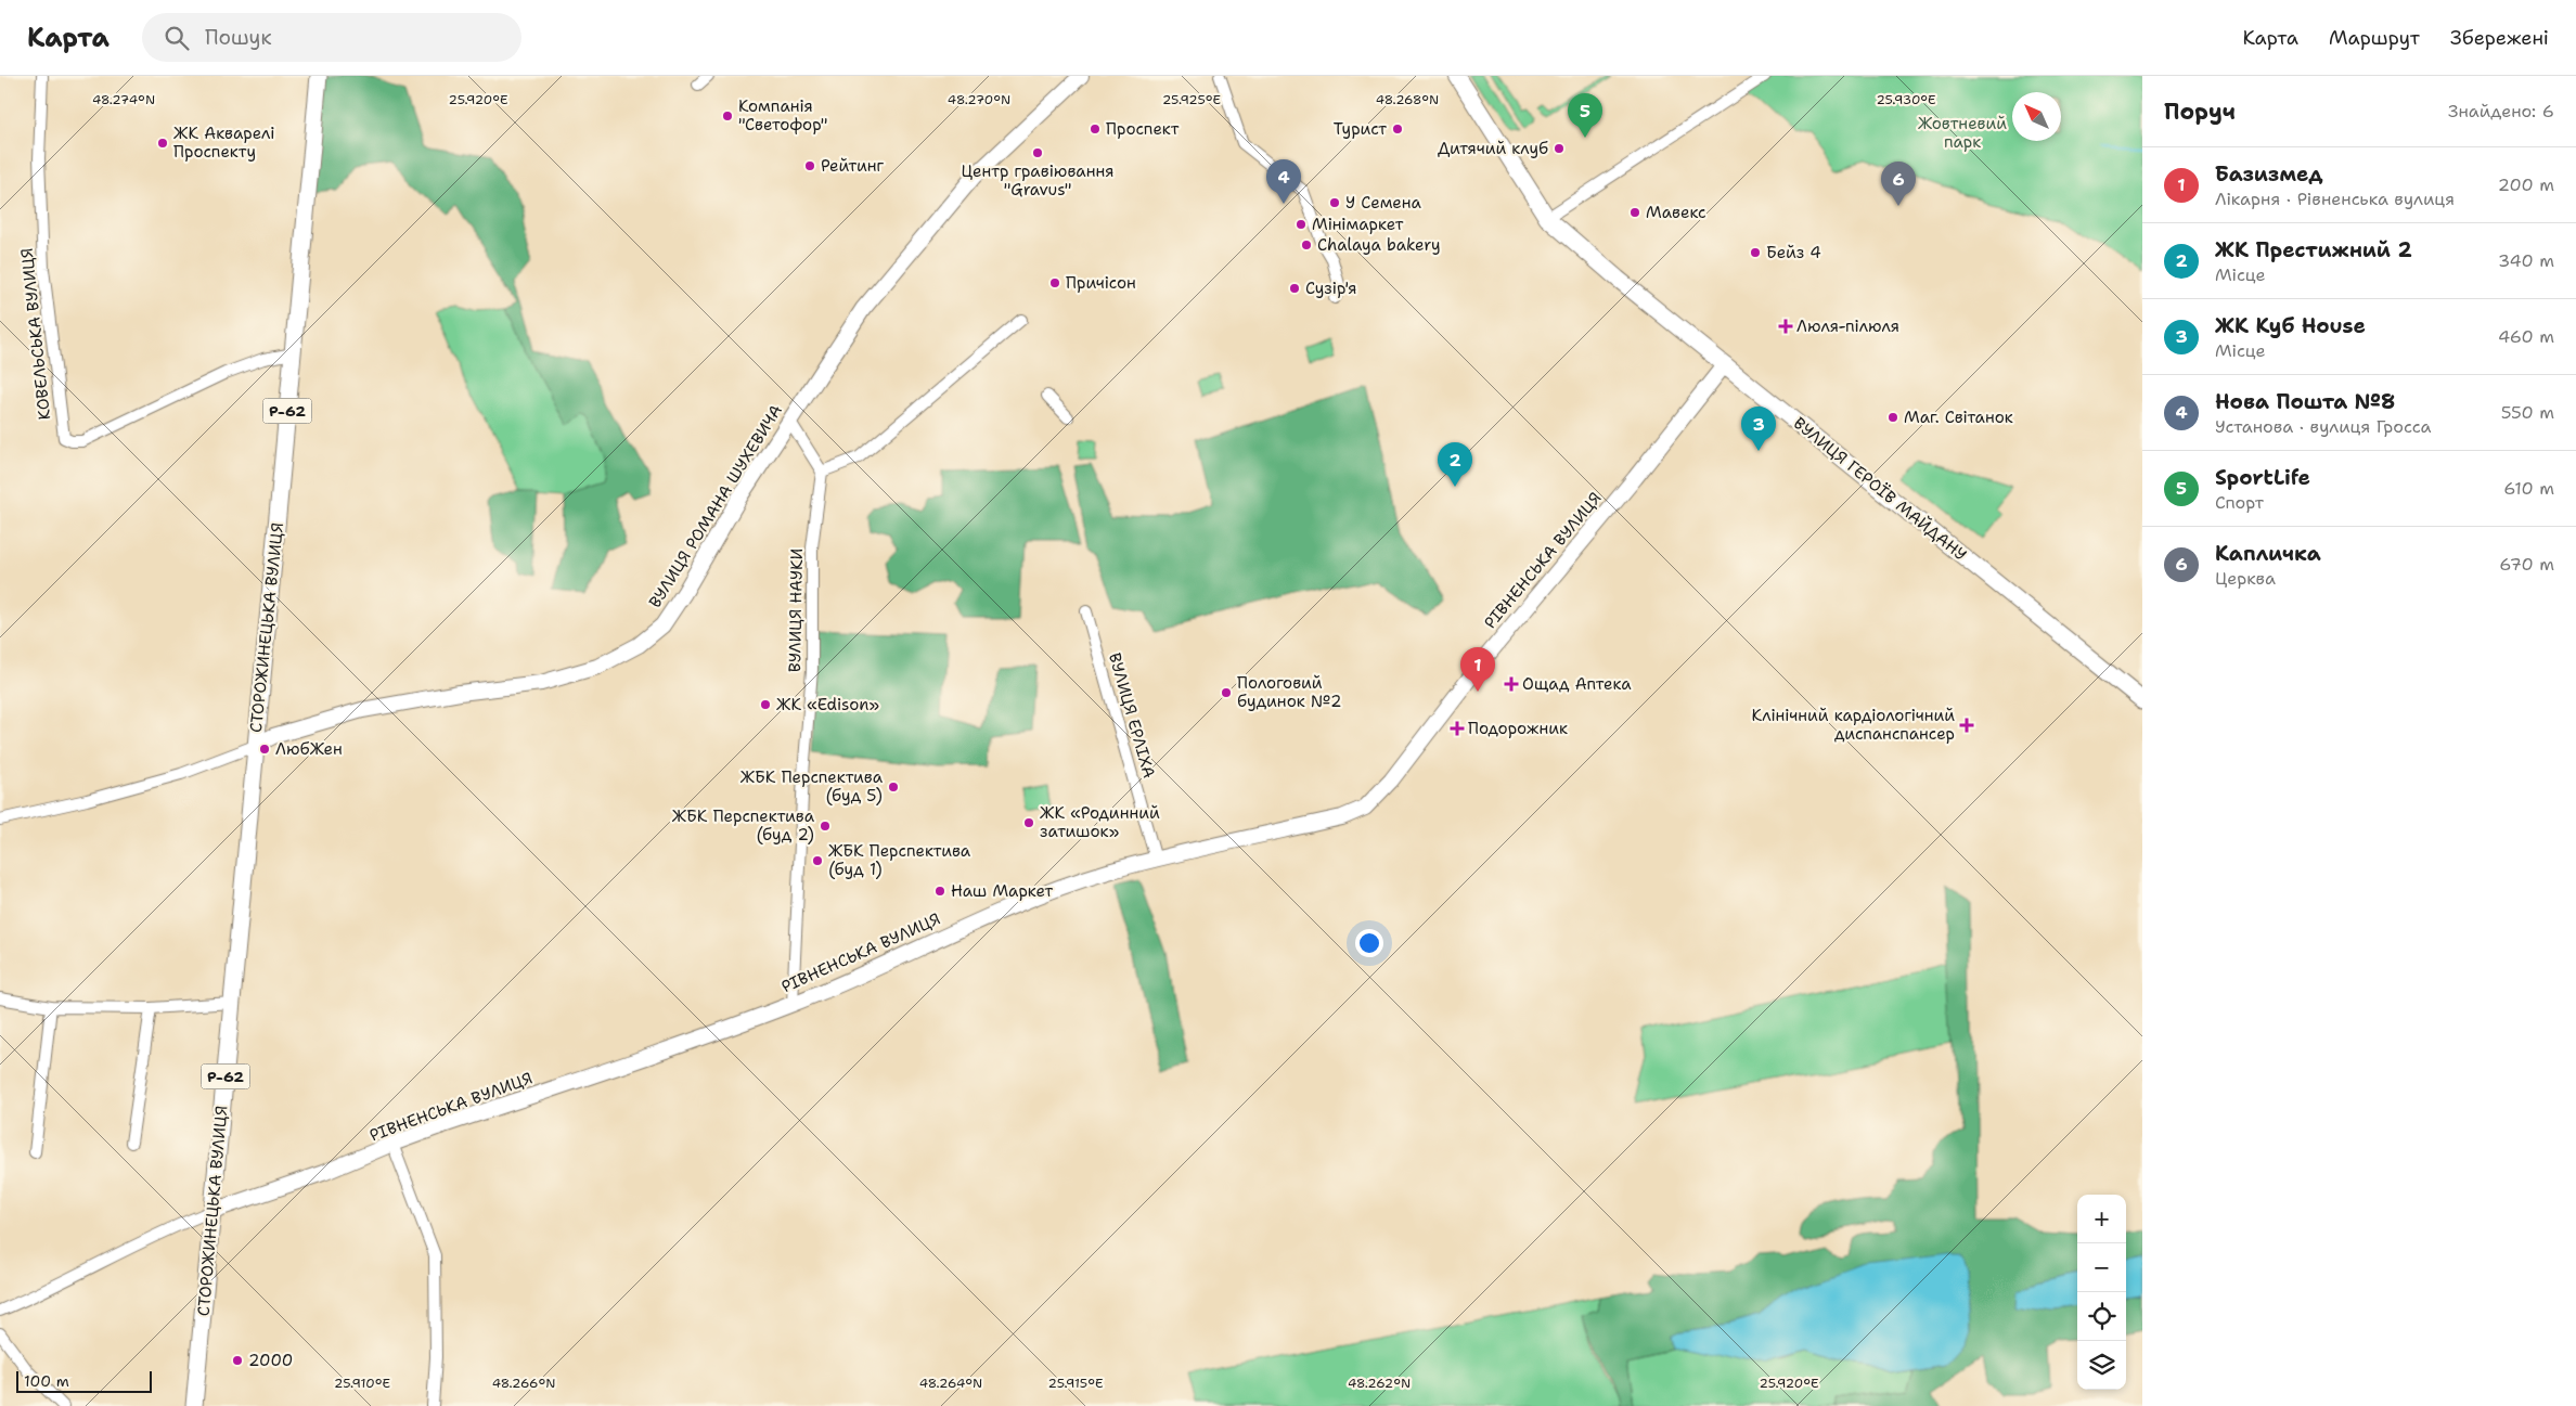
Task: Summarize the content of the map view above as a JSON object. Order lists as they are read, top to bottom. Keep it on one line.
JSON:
{"streets":{"main road":["Р-62","ВУЛИЦЯ ГЕРОЇВ МАЙДАНУ","СТОРОЖИНЕЦЬКА ВУЛИЦЯ"],"street":["КОВЕЛЬСЬКА ВУЛИЦЯ","ВУЛИЦЯ РОМАНА ШУХЕВИЧА","РІВНЕНСЬКА ВУЛИЦЯ","ВУЛИЦЯ НАУКИ","ВУЛИЦЯ ЕРЛІХА"]},"crossings":[["КОВЕЛЬСЬКА ВУЛИЦЯ","СТОРОЖИНЕЦЬКА ВУЛИЦЯ"],["ВУЛИЦЯ ГЕРОЇВ МАЙДАНУ","РІВНЕНСЬКА ВУЛИЦЯ"],["ВУЛИЦЯ РОМАНА ШУХЕВИЧА","СТОРОЖИНЕЦЬКА ВУЛИЦЯ"],["РІВНЕНСЬКА ВУЛИЦЯ","ВУЛИЦЯ НАУКИ"],["РІВНЕНСЬКА ВУЛИЦЯ","СТОРОЖИНЕЦЬКА ВУЛИЦЯ"],["РІВНЕНСЬКА ВУЛИЦЯ","ВУЛИЦЯ ЕРЛІХА"]],"parks":["Жовтневий парк"],"places":{"other":["Компанія \"Светофор\"","Проспект","Турист","ЖК Акварелі Проспекту","Дитячий клуб","Центр гравіювання \"Gravus\"","Рейтинг","У Семена","Мавекс","Мінімаркет","Chalaya bakery","Бейз 4","Причісон","Сузір'я","Маг. Світанок","Пологовий будинок №2","ЖК «Edison»","ЛюбЖен","ЖБК Перспектива (буд 5)","ЖК «Родинний затишок»","ЖБК Перспектива (буд 2)","ЖБК Перспектива (буд 1)","Наш Маркет","2000"],"health":["Люля-пілюля","Ощад Аптека","Клінічний кардіологічний диспанспансер","Подорожник"]},"scale_bar":"100 m","north":"top left","page":{"header":"Карта","search":"Пошук","nav":["Карта","Маршрут","Збережені"],"heading":["Поруч","Знайдено: 6"],"pins":["5","4","6","3","2","1"],"list":[{"mark":"1","name":"Базизмед","note":"Лікарня · Рівненська вулиця","value":"200 m"},{"mark":"2","name":"ЖК Престижний 2","note":"Місце","value":"340 m"},{"mark":"3","name":"ЖК Куб House","note":"Місце","value":"460 m"},{"mark":"4","name":"Нова Пошта №8","note":"Установа · вулиця Гросса","value":"550 m"},{"mark":"5","name":"SportLife","note":"Спорт","value":"610 m"},{"mark":"6","name":"Капличка","note":"Церква","value":"670 m"}],"map_buttons":["+","−"],"scale":"100 m"},"coordinates":["25.920°E","48.270°N","25.925°E","48.268°N","25.930°E","48.274°N","48.266°N","48.264°N","48.262°N","25.910°E","25.915°E"]}
